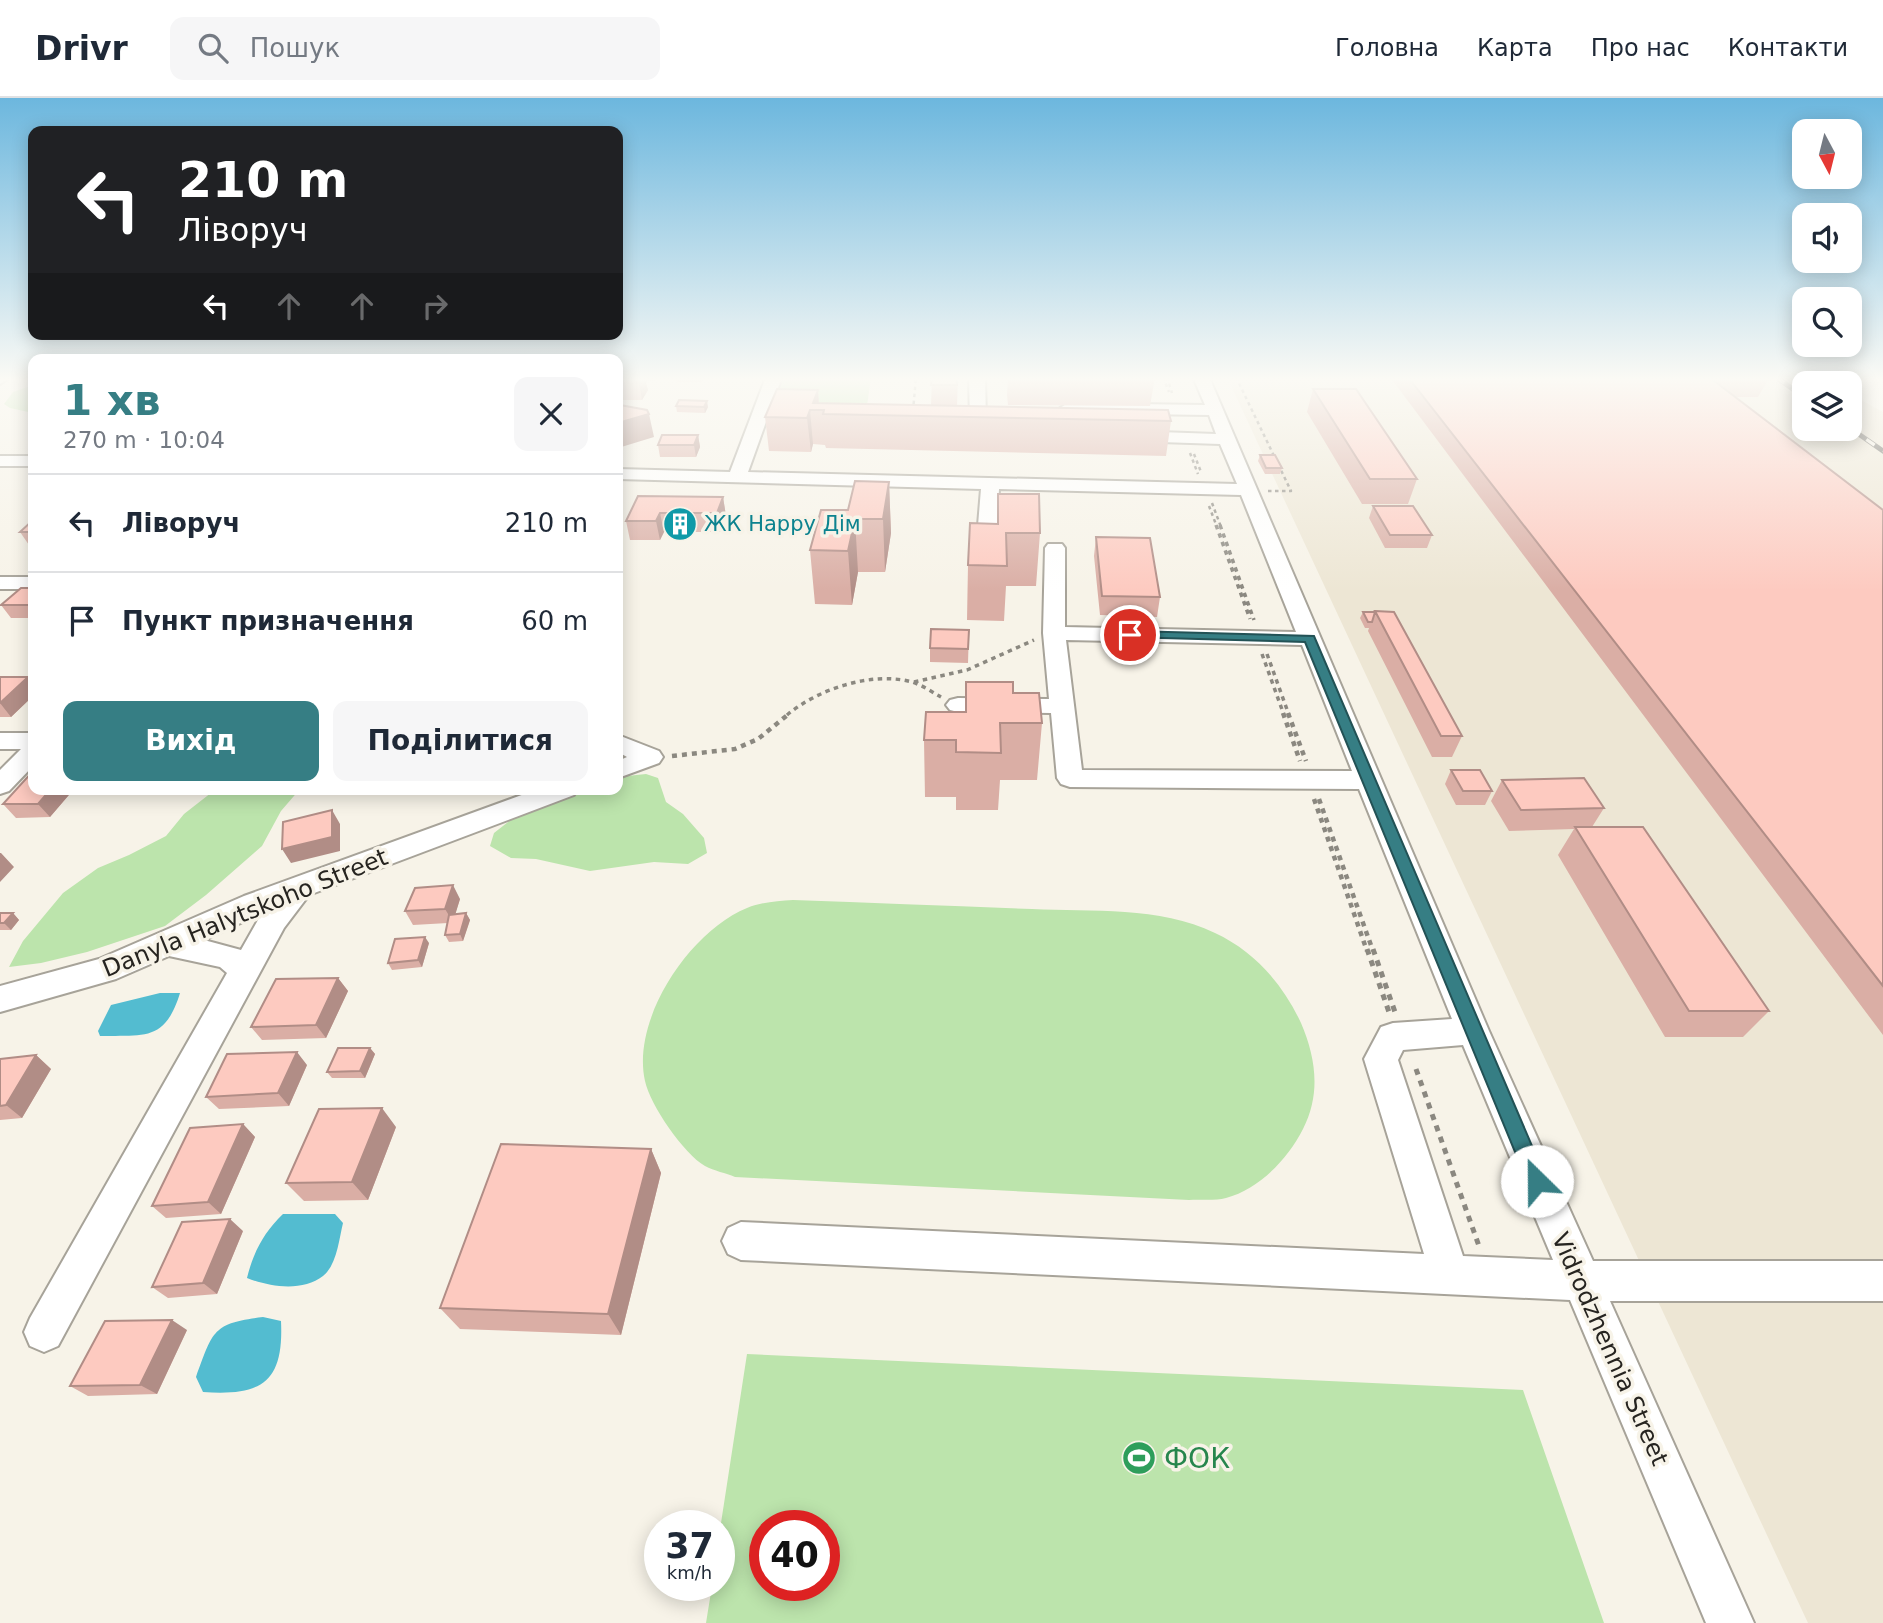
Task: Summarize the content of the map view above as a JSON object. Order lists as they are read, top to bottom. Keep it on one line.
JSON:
{"streets":{"street":["Danyla Halytskoho Street","Vidrodzhennia Street"]},"places":{"building":["ЖК Happy Дім"],"sports":["ФОК"]},"north":"bottom","page":{"header":"Drivr","search":"Пошук","nav":["Головна","Карта","Про нас","Контакти"],"turn":["210 m","Ліворуч"],"heading":["1 хв","270 m · 10:04"],"list":[{"name":"Ліворуч","value":"210 m"},{"name":"Пункт призначення","value":"60 m"}],"buttons":["Вихід","Поділитися"],"speed":"37 km/h","limit":"40"}}
